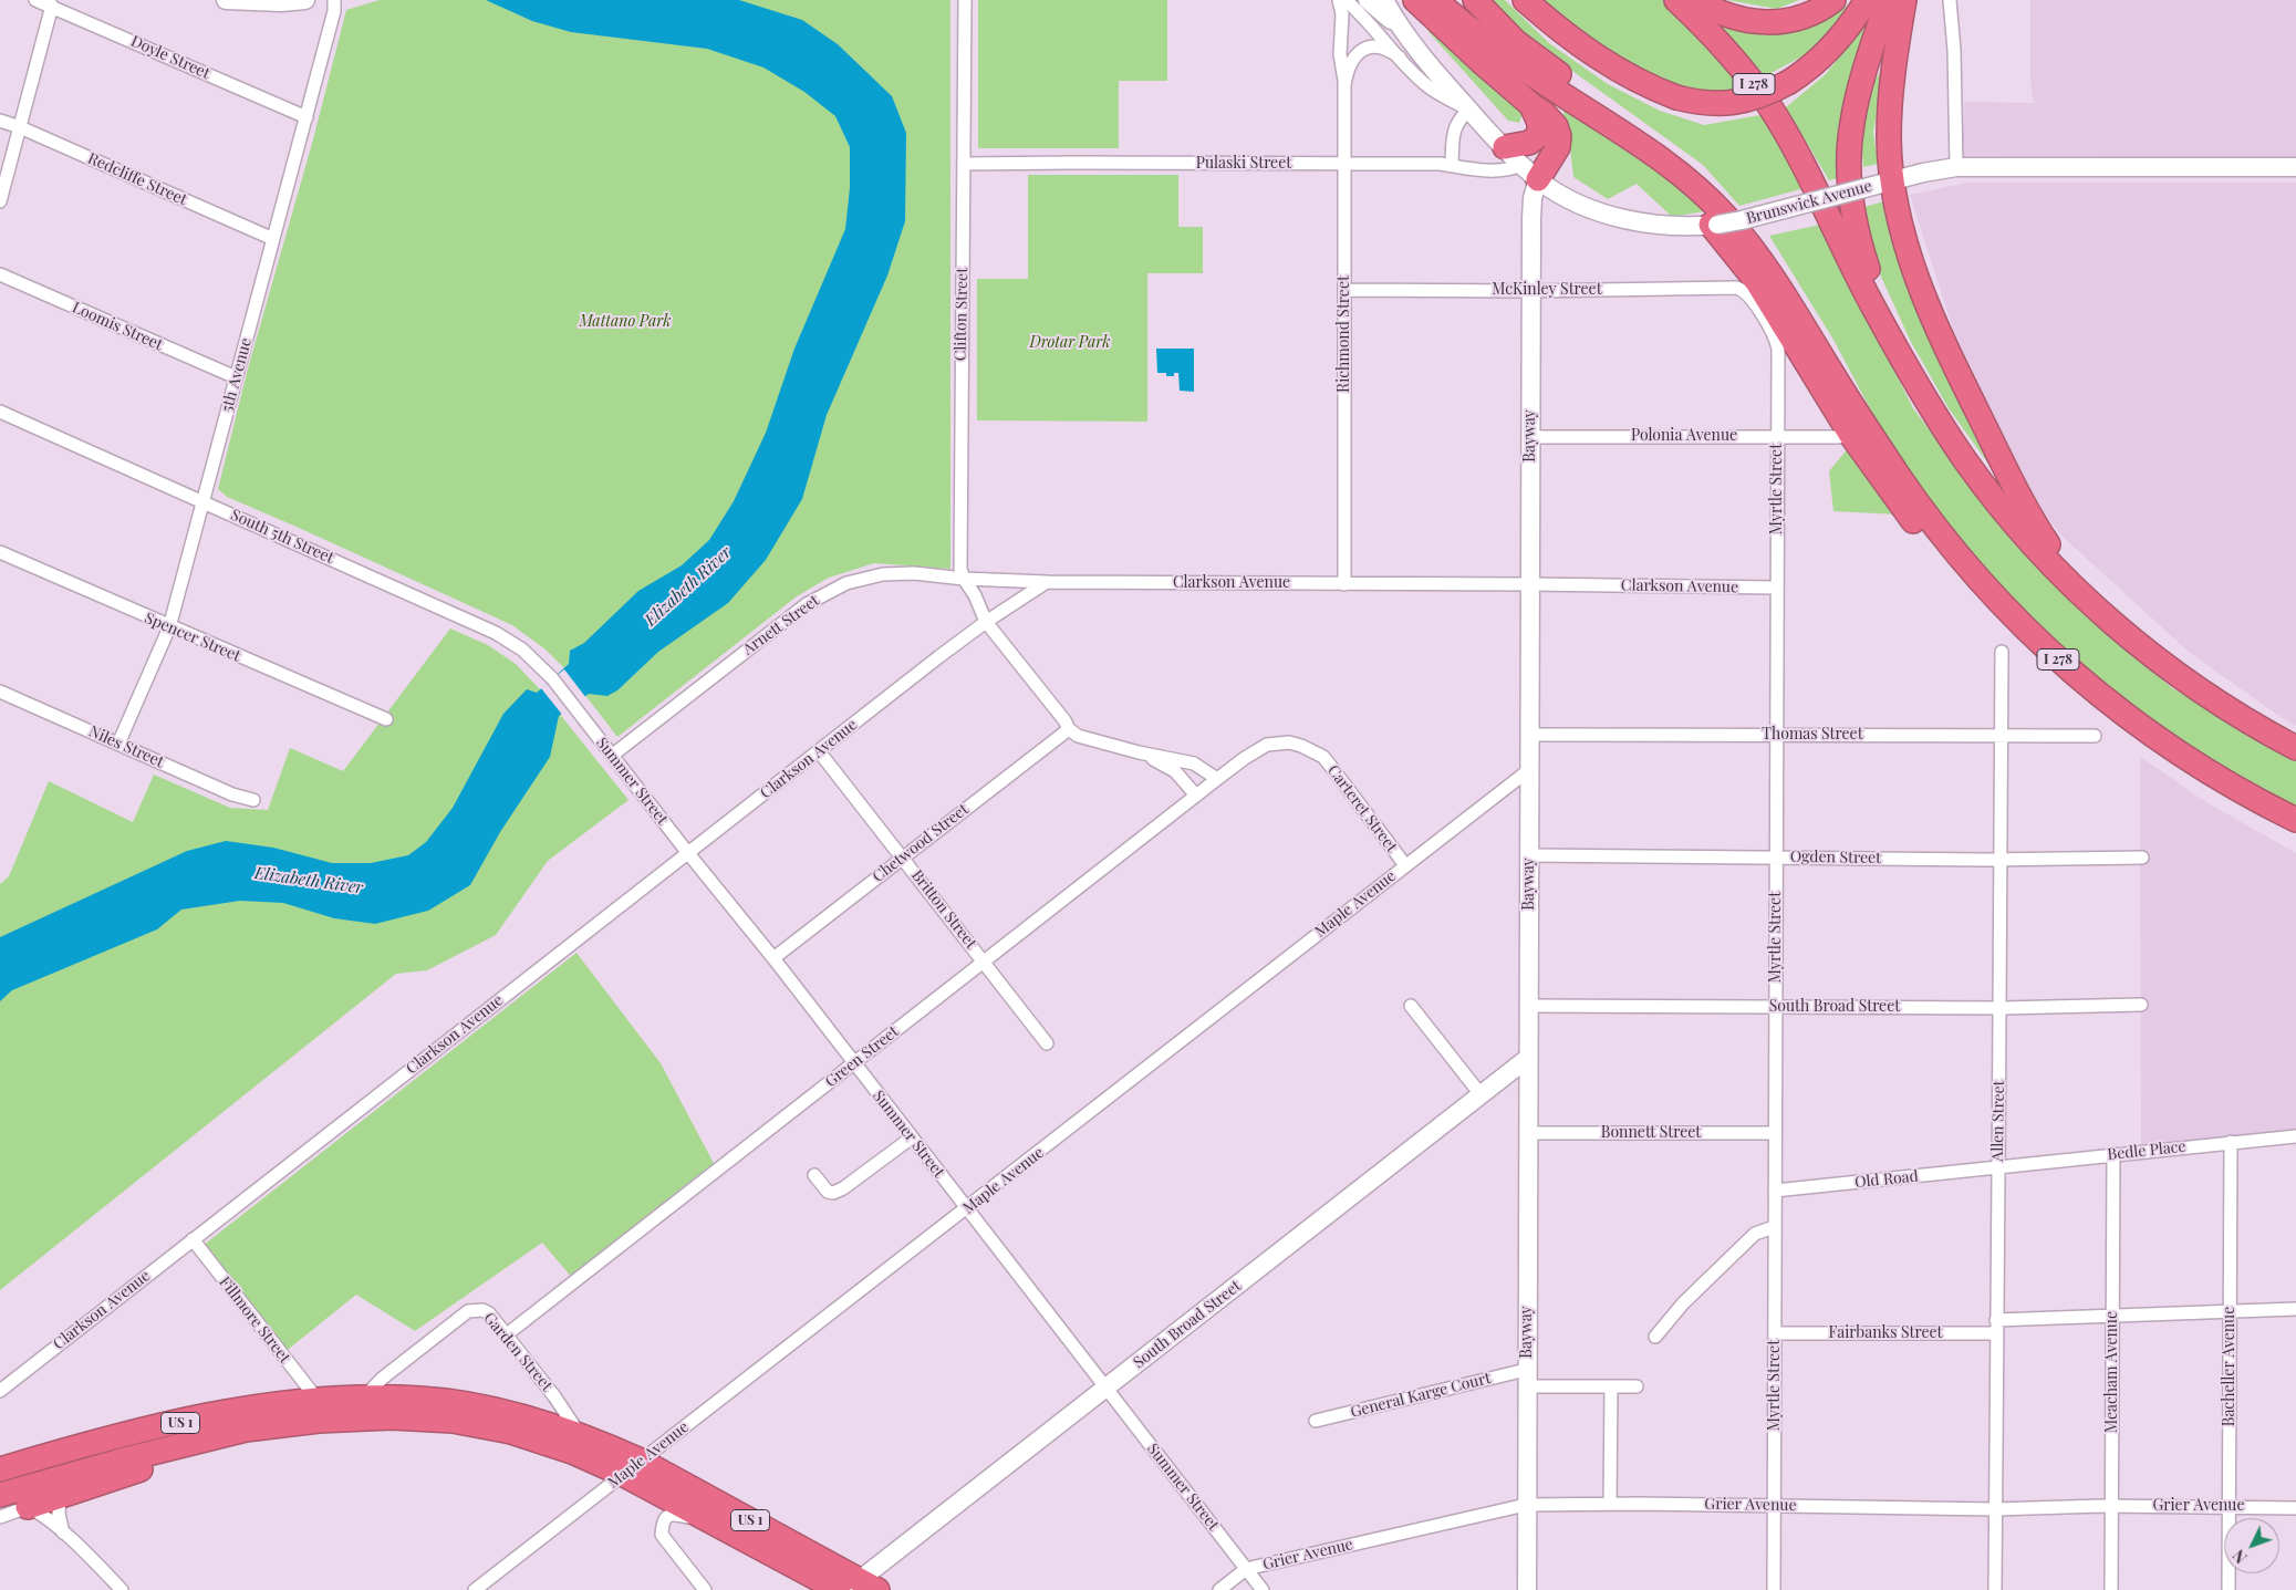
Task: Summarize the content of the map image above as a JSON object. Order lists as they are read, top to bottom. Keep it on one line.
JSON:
{"streets":{"highway":["I 278","US 1"],"main road":["Brunswick Avenue","Bayway","South Broad Street"],"street":["Doyle Street","Pulaski Street","Redcliffe Street","McKinley Street","Clifton Street","Loomis Street","Richmond Street","5th Avenue","Polonia Avenue","Myrtle Street","South 5th Street","Clarkson Avenue","Arnett Street","Spencer Street","Thomas Street","Niles Street","Summer Street","Carteret Street","Chetwood Street","Ogden Street","Maple Avenue","Britton Street","Green Street","Allen Street","Bonnett Street","Bedle Place","Old Road","Fillmore Street","Fairbanks Street","Garden Street","Bacheller Avenue","Meacham Avenue","General Karge Court","Grier Avenue"]},"crossings":[["Doyle Street","5th Avenue"],["Pulaski Street","Brunswick Avenue"],["Pulaski Street","Clifton Street"],["Pulaski Street","Richmond Street"],["Pulaski Street","Bayway"],["Redcliffe Street","5th Avenue"],["Brunswick Avenue","Bayway"],["McKinley Street","Richmond Street"],["McKinley Street","Bayway"],["McKinley Street","Myrtle Street"],["Clifton Street","Clarkson Avenue"],["Clifton Street","Arnett Street"],["Loomis Street","5th Avenue"],["Richmond Street","Clarkson Avenue"],["5th Avenue","South 5th Street"],["5th Avenue","Spencer Street"],["5th Avenue","Niles Street"],["Bayway","Polonia Avenue"],["Bayway","Clarkson Avenue"],["Bayway","Thomas Street"],["Bayway","Ogden Street"],["Bayway","Maple Avenue"],["Bayway","South Broad Street"],["Bayway","Bonnett Street"],["Bayway","General Karge Court"],["Bayway","Grier Avenue"],["Polonia Avenue","Myrtle Street"],["Myrtle Street","Clarkson Avenue"],["Myrtle Street","Thomas Street"],["Myrtle Street","Ogden Street"],["Myrtle Street","South Broad Street"],["Myrtle Street","Bonnett Street"],["Myrtle Street","Old Road"],["Myrtle Street","Fairbanks Street"],["Myrtle Street","Grier Avenue"],["South 5th Street","Summer Street"],["Clarkson Avenue","Arnett Street"],["Clarkson Avenue","Summer Street"],["Clarkson Avenue","Britton Street"],["Clarkson Avenue","Fillmore Street"],["Arnett Street","Summer Street"],["Thomas Street","Allen Street"],["Summer Street","Chetwood Street"],["Summer Street","Maple Avenue"],["Summer Street","South Broad Street"],["Summer Street","Green Street"],["Summer Street","Grier Avenue"],["Carteret Street","Maple Avenue"],["Carteret Street","Green Street"],["Chetwood Street","Britton Street"],["Ogden Street","Allen Street"],["Maple Avenue","US 1"],["Britton Street","Green Street"],["South Broad Street","Allen Street"],["South Broad Street","US 1"],["Green Street","Garden Street"],["Allen Street","Bedle Place"],["Allen Street","Old Road"],["Allen Street","Fairbanks Street"],["Allen Street","Grier Avenue"],["Bedle Place","Old Road"],["Bedle Place","Bacheller Avenue"],["Bedle Place","Meacham Avenue"],["Fillmore Street","US 1"],["Fairbanks Street","Bacheller Avenue"],["Fairbanks Street","Meacham Avenue"],["Garden Street","US 1"],["Bacheller Avenue","Grier Avenue"],["Meacham Avenue","Grier Avenue"]],"water":["Elizabeth River"],"parks":["Mattano Park","Drotar Park"],"north":"bottom left"}
